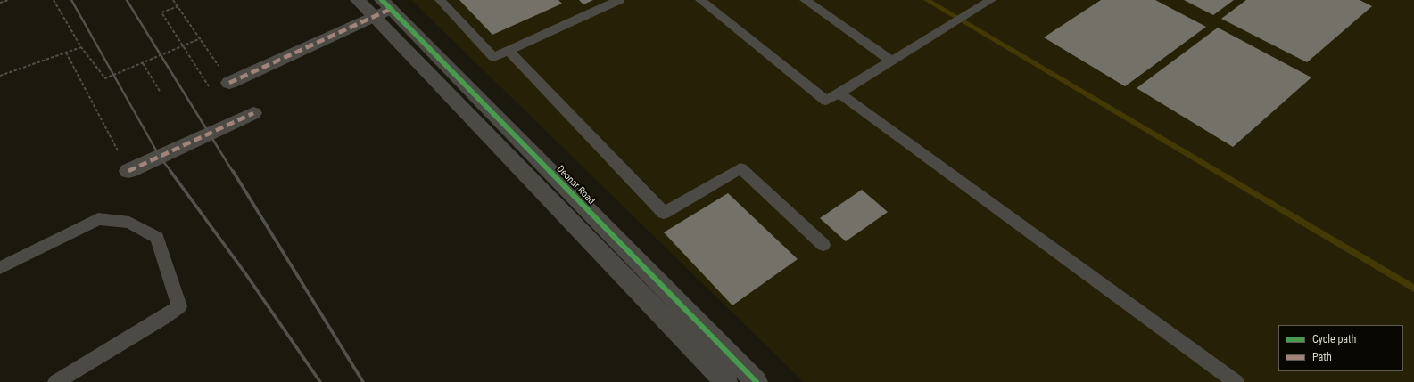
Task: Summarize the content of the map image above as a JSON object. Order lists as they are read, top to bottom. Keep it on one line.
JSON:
{"streets":{"street":["Deonar Road"]},"legend":["Cycle path","Path"]}
